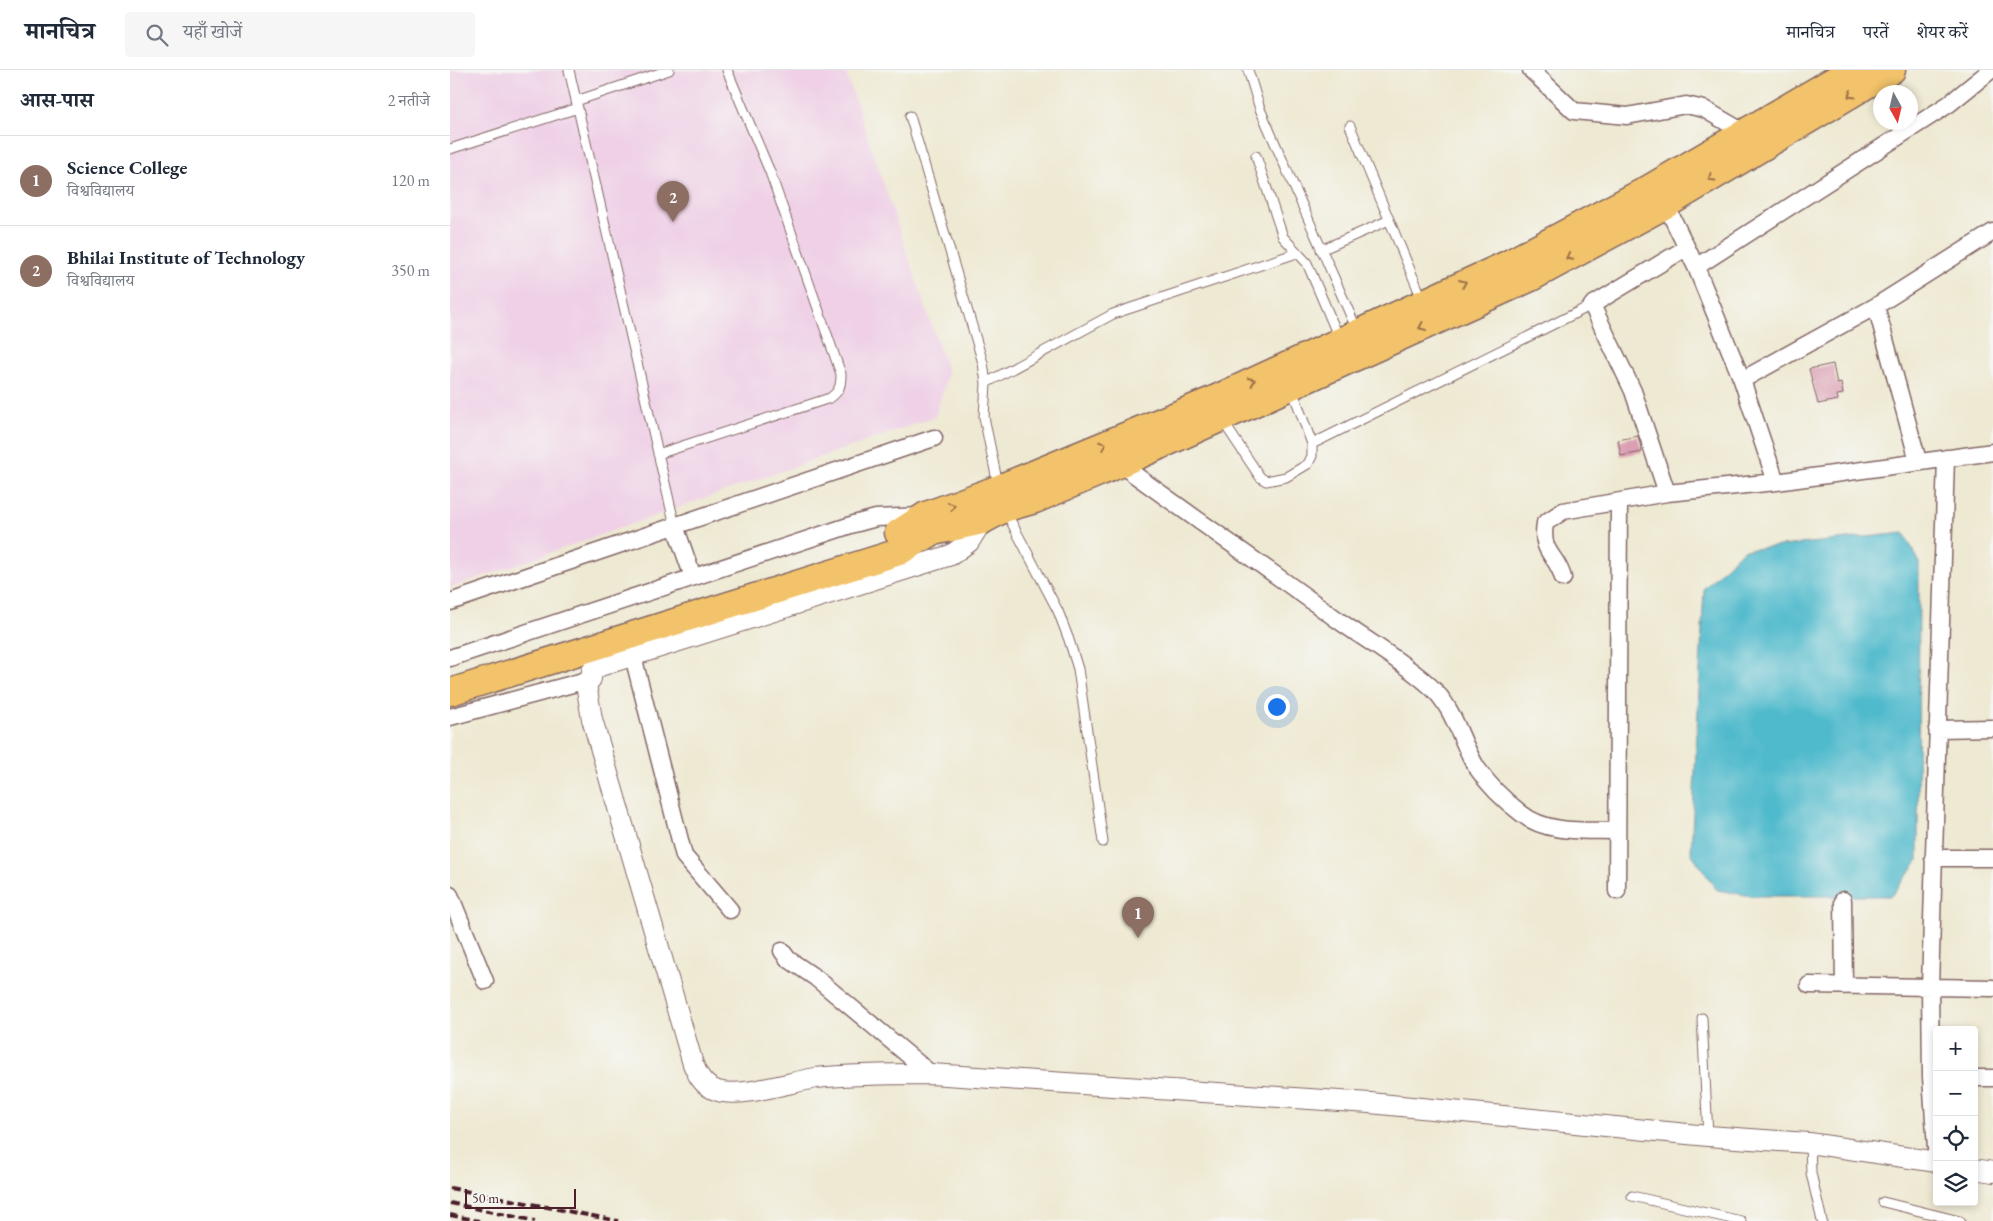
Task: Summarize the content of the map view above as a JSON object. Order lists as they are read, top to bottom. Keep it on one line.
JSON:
{"scale_bar":"50 m","north":"bottom","page":{"header":"मानचित्र","search":"यहाँ खोजें","nav":["मानचित्र","परतें","शेयर करें"],"heading":["आस-पास","2 नतीजे"],"list":[{"mark":"1","name":"Science College","note":"विश्वविद्यालय","value":"120 m"},{"mark":"2","name":"Bhilai Institute of Technology","note":"विश्वविद्यालय","value":"350 m"}],"pins":["2","1"],"map_buttons":["+","−"],"scale":"50 m"}}
